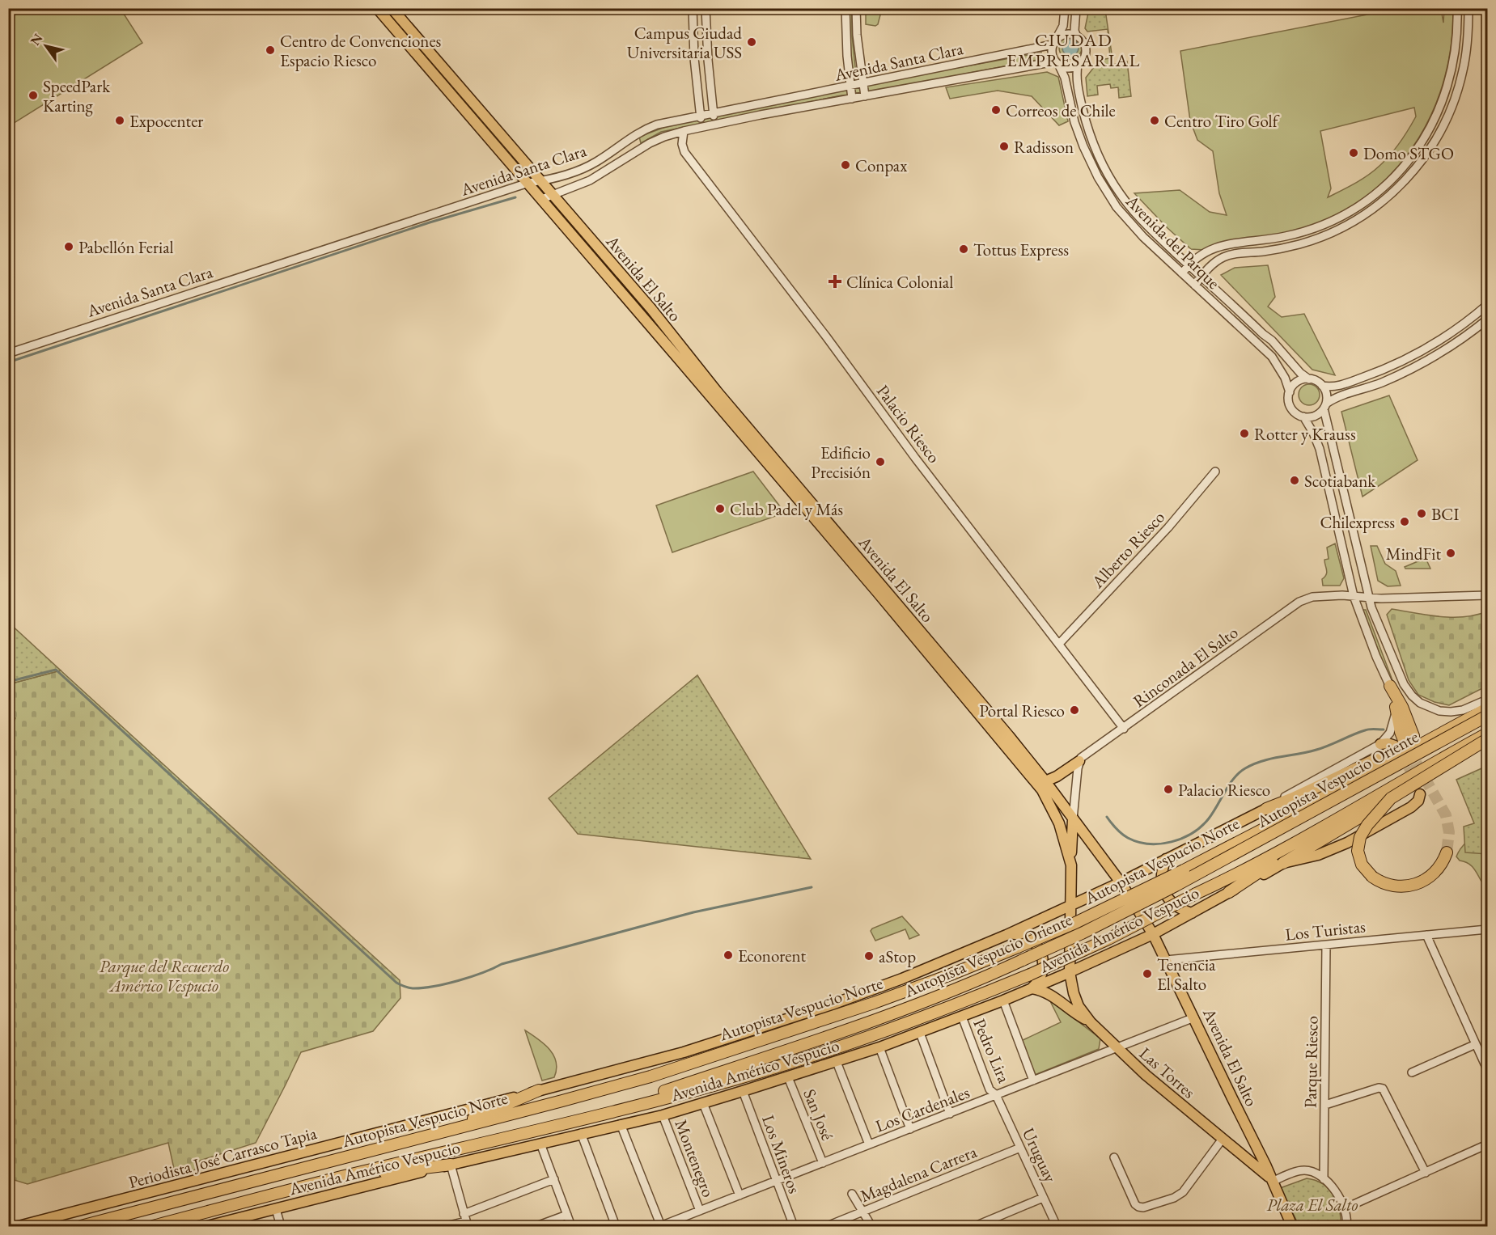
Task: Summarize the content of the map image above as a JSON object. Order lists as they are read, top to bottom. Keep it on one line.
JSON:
{"streets":{"highway":["Autopista Vespucio Oriente","Autopista Vespucio Norte"],"main road":["Avenida El Salto","Avenida Américo Vespucio","Las Torres","Periodista José Carrasco Tapia"],"street":["Avenida Santa Clara","Avenida del Parque","Palacio Riesco","Alberto Riesco","Rinconada El Salto","Los Turistas","Pedro Lira","Parque Riesco","Los Cardenales","San José","Los Mineros","Uruguay","Montenegro","Magdalena Carrera"]},"crossings":[["Avenida Santa Clara","Avenida del Parque"],["Avenida Santa Clara","Avenida El Salto"],["Avenida Santa Clara","Palacio Riesco"],["Avenida El Salto","Avenida Américo Vespucio"],["Avenida El Salto","Los Turistas"],["Avenida El Salto","Las Torres"],["Avenida El Salto","Los Cardenales"],["Avenida El Salto","Periodista José Carrasco Tapia"],["Palacio Riesco","Alberto Riesco"],["Palacio Riesco","Rinconada El Salto"],["Autopista Vespucio Oriente","Autopista Vespucio Norte"],["Avenida Américo Vespucio","Pedro Lira"],["Avenida Américo Vespucio","Las Torres"],["Avenida Américo Vespucio","San José"],["Avenida Américo Vespucio","Los Mineros"],["Avenida Américo Vespucio","Montenegro"],["Los Turistas","Parque Riesco"],["Pedro Lira","Los Cardenales"],["Pedro Lira","Uruguay"],["Las Torres","Los Cardenales"],["Los Cardenales","San José"],["Los Cardenales","Los Mineros"],["Los Cardenales","Uruguay"],["Los Cardenales","Montenegro"],["Uruguay","Magdalena Carrera"]],"districts":["CIUDAD EMPRESARIAL"],"parks":["Parque del Recuerdo Américo Vespucio","Plaza El Salto"],"places":{"other":["Campus Ciudad Universitaria USS","Centro de Convenciones Espacio Riesco","SpeedPark Karting","Correos de Chile","Expocenter","Centro Tiro Golf","Radisson","Domo STGO","Conpax","Pabellón Ferial","Tottus Express","Rotter y Krauss","Edificio Precisión","Scotiabank","Club Padel y Más","BCI","Chilexpress","MindFit","Portal Riesco","Palacio Riesco","Econorent","aStop","Tenencia El Salto"],"health":["Clínica Colonial"]},"north":"top left"}
